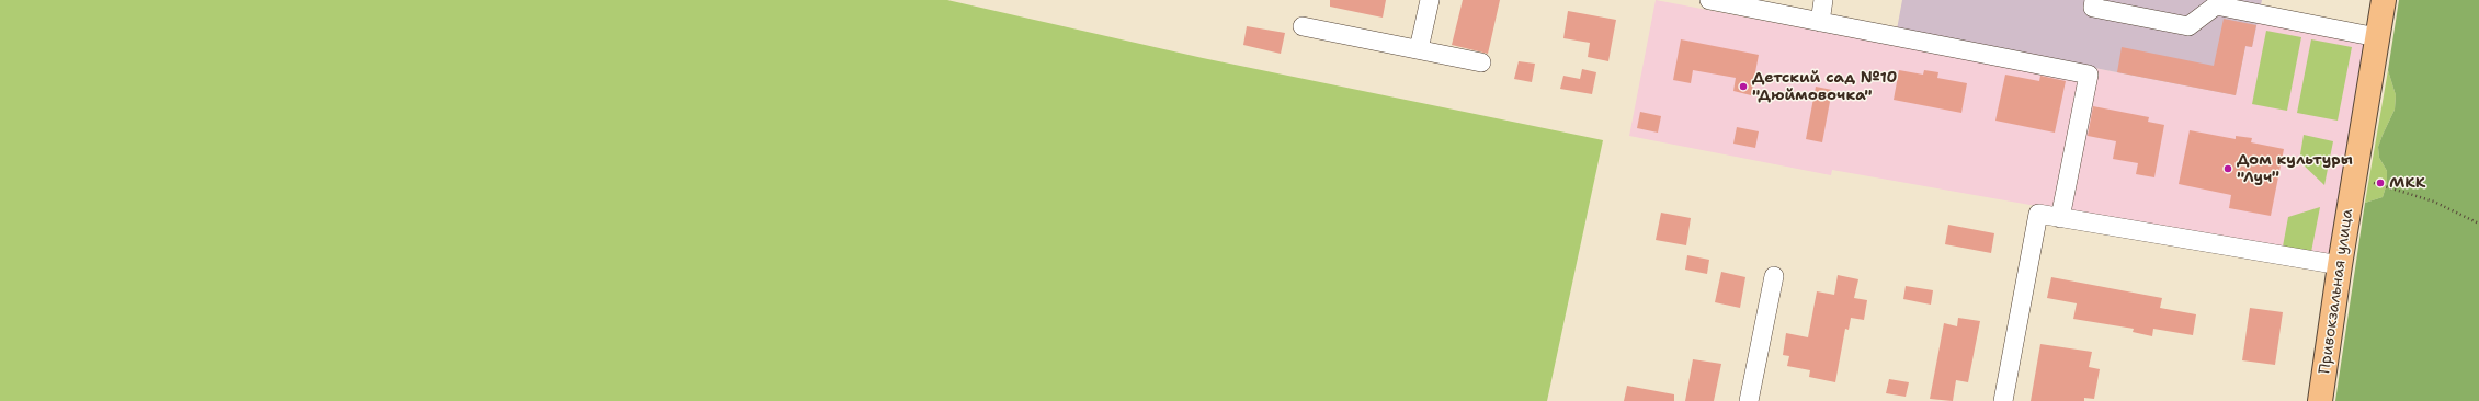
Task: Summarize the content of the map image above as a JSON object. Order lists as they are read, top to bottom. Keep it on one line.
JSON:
{"streets":{"main road":["Привокзальная улица"]},"places":["Детский сад №10 \"Дюймовочка\"","Дом культуры \"Луч\"","МКК"]}
